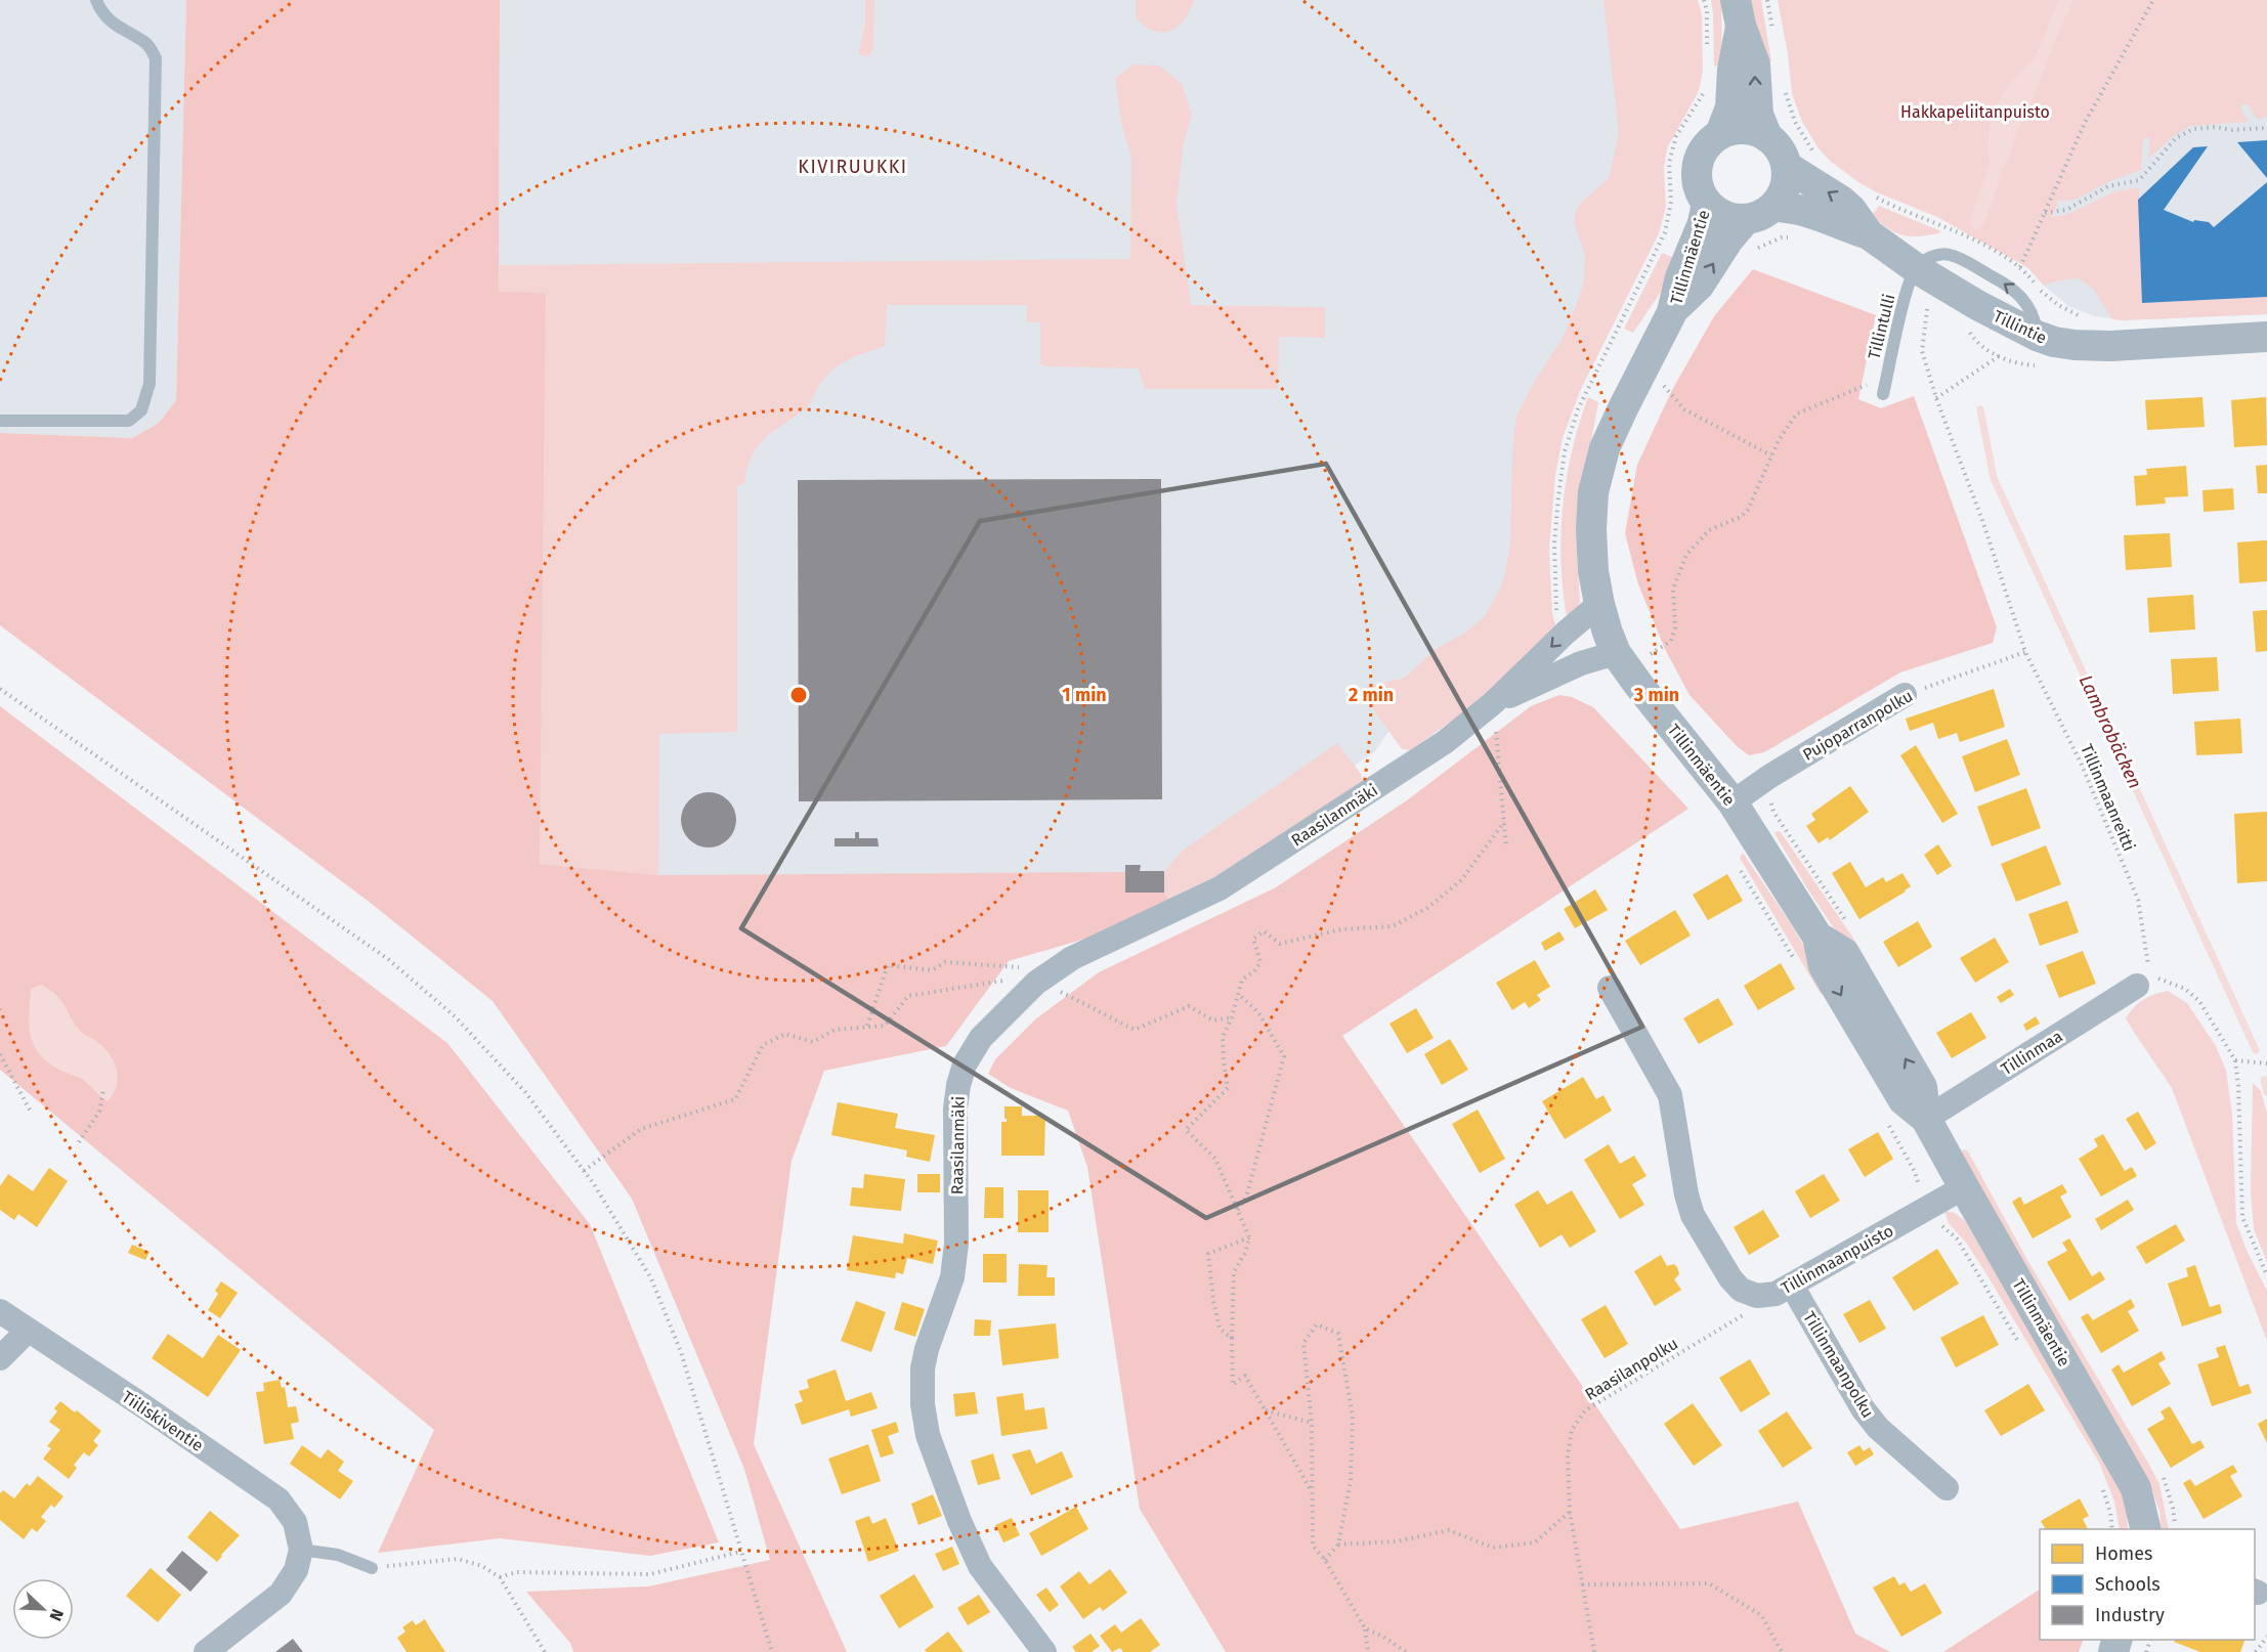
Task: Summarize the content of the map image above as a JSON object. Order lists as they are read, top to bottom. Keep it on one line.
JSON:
{"streets":{"street":["Tillinmäentie","Tillintie","Pujoparranpolku","Raasilanmäki","Tillinmaa","Tillinmaanpuisto","Tillinmaanpolku","Tiiliskiventie"],"lane":["Tillintulli"],"path":["Tillinmaanreitti","Raasilanpolku"]},"crossings":[["Tillinmäentie","Tillintie"],["Tillinmäentie","Pujoparranpolku"],["Tillinmäentie","Raasilanmäki"],["Tillinmäentie","Tillinmaa"],["Tillinmäentie","Tillinmaanpuisto"],["Tillintulli","Tillintie"],["Pujoparranpolku","Tillinmaanreitti"],["Tillinmaanreitti","Tillinmaa"],["Tillinmaanpuisto","Tillinmaanpolku"]],"districts":["KIVIRUUKKI"],"water":["Lambrobäcken"],"parks":["Hakkapeliitanpuisto"],"legend":["Homes","Schools","Industry"],"north":"bottom right","rings":["1 min","2 min","3 min"]}
